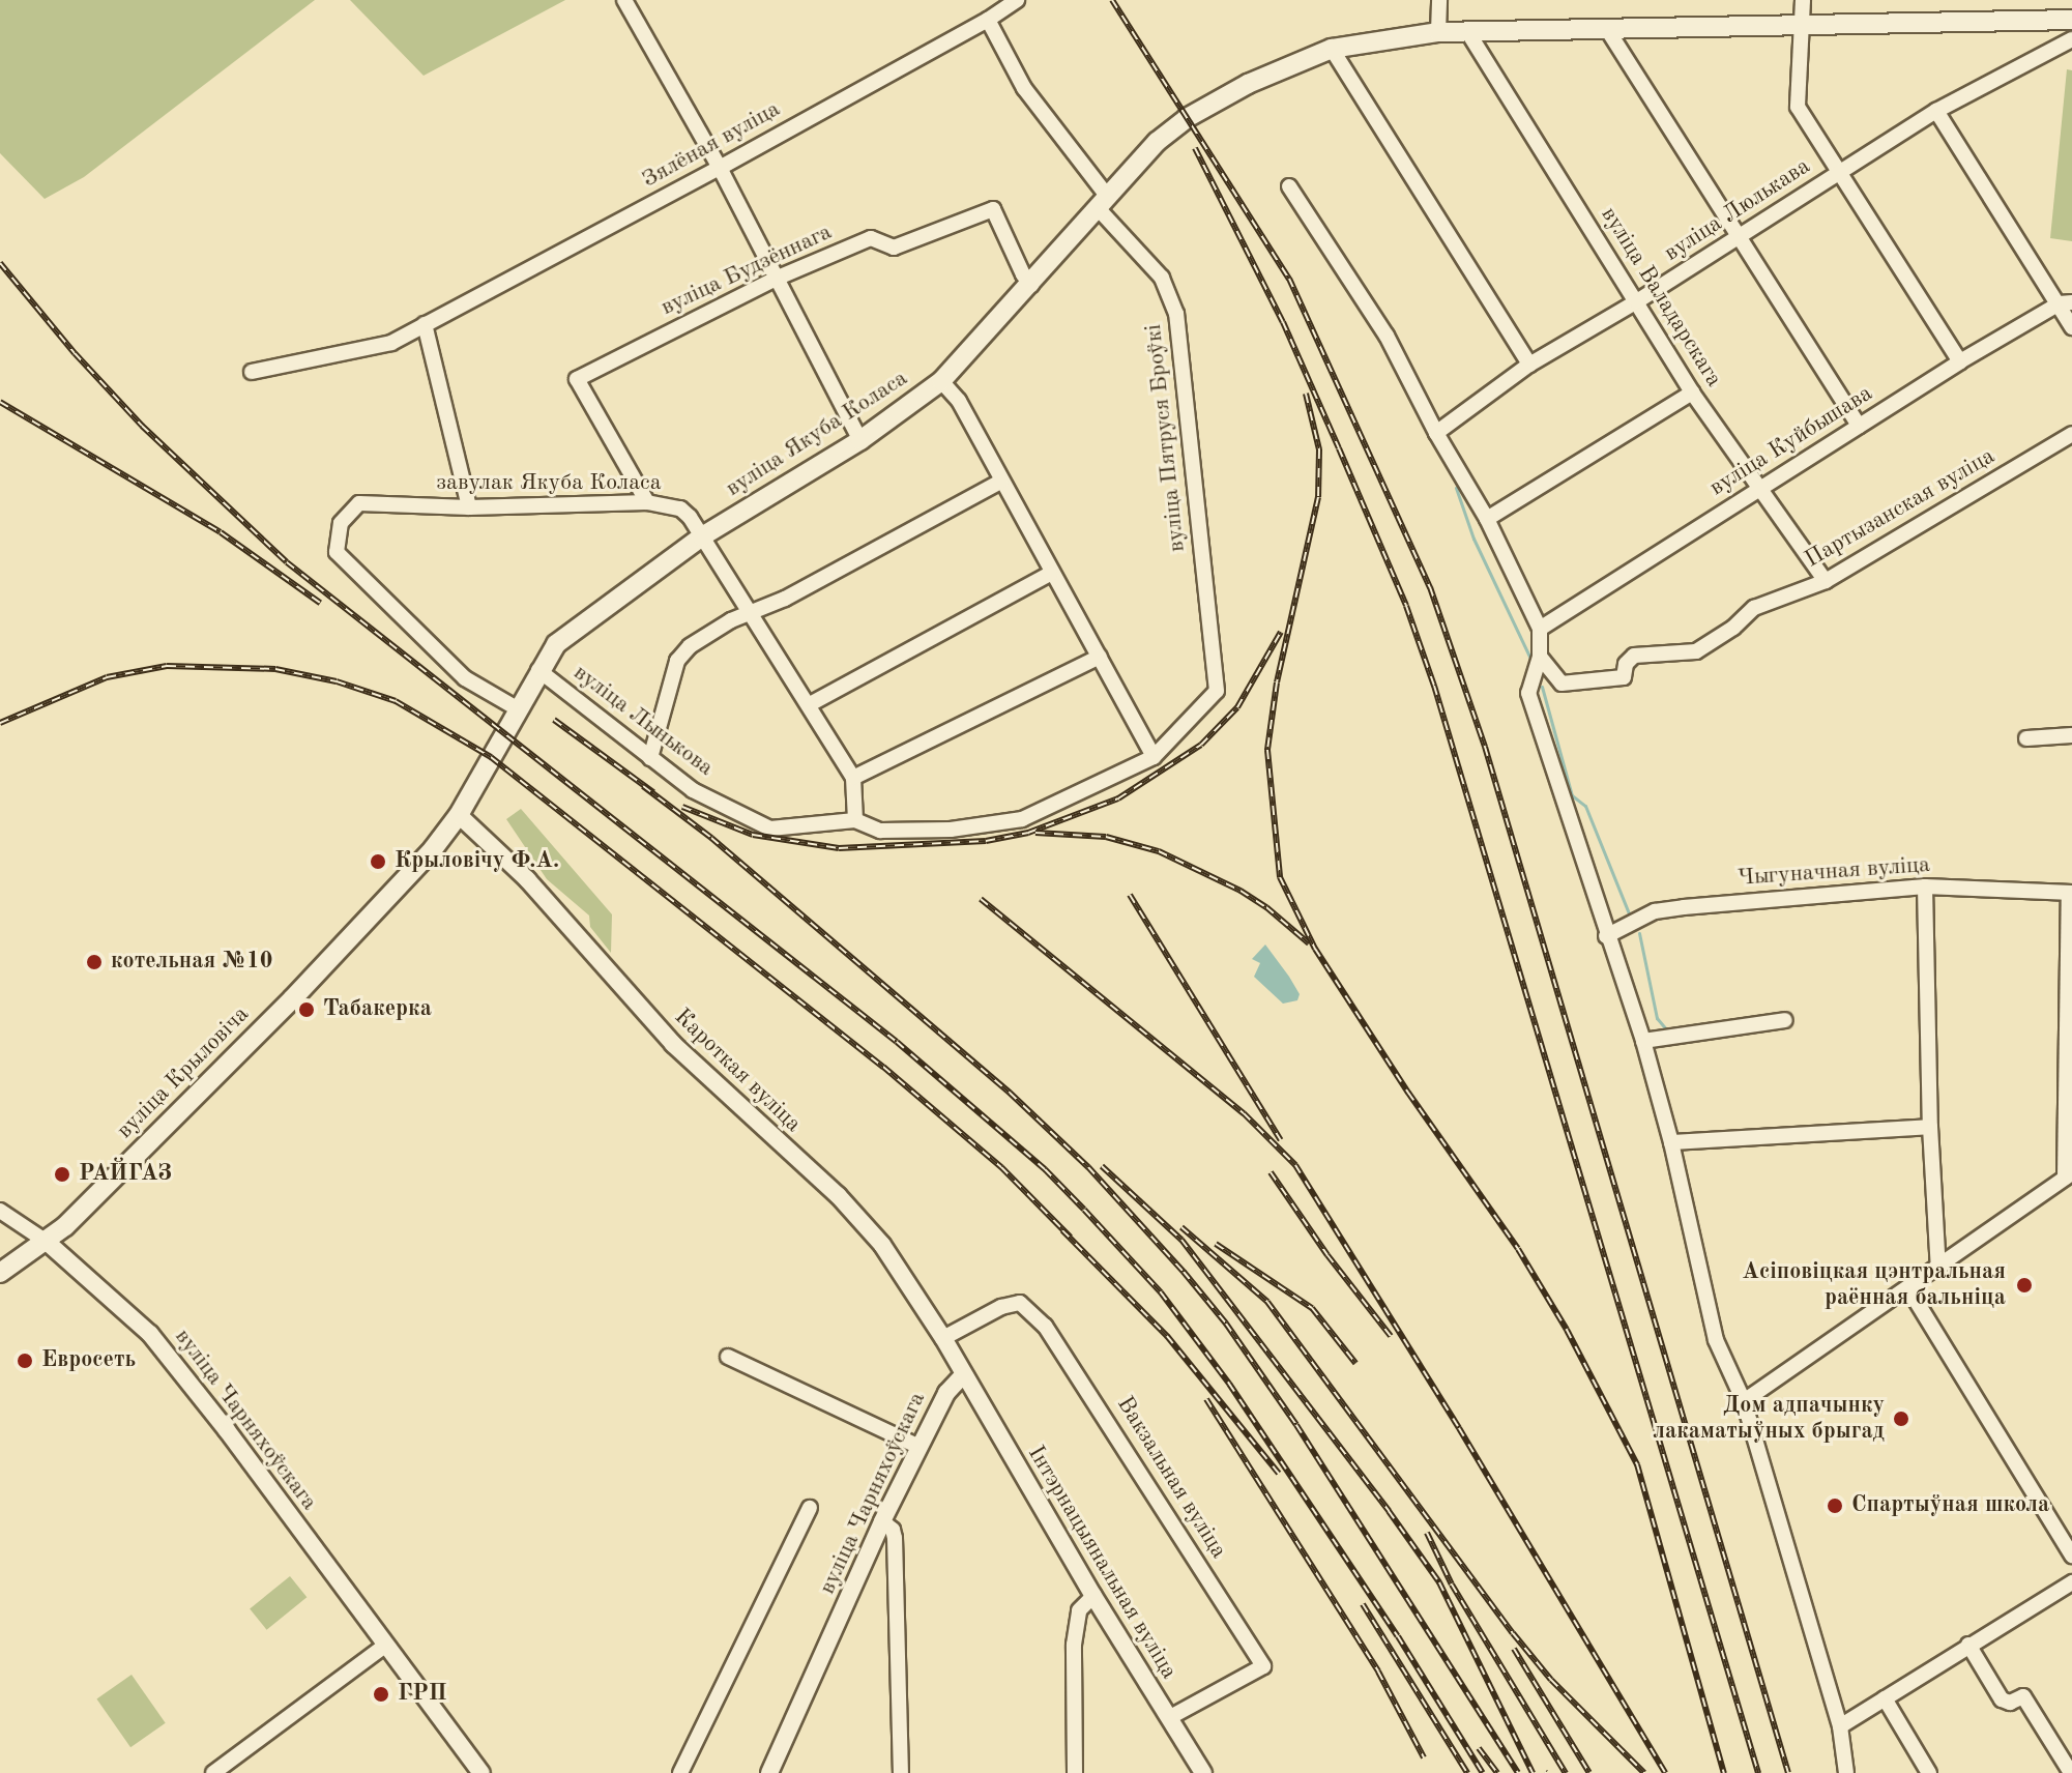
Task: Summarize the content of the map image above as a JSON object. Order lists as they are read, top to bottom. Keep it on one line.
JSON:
{"streets":{"main road":["вуліца Якуба Коласа","вуліца Крыловіча"],"street":["Зялёная вуліца","вуліца Люлькава","вуліца Будзённага","вуліца Валадарскага","вуліца Пятруся Броўкі","вуліца Куйбышава","завулак Якуба Коласа","Партызанская вуліца","вуліца Лынькова","Чыгуначная вуліца","Кароткая вуліца","вуліца Чарняхоўскага","Вакзальная вуліца","Інтэрнацыянальная вуліца"]},"crossings":[["Зялёная вуліца","вуліца Пятруся Броўкі"],["вуліца Люлькава","вуліца Валадарскага"],["вуліца Будзённага","вуліца Якуба Коласа"],["вуліца Будзённага","завулак Якуба Коласа"],["вуліца Валадарскага","вуліца Якуба Коласа"],["вуліца Валадарскага","вуліца Куйбышава"],["вуліца Валадарскага","Партызанская вуліца"],["вуліца Якуба Коласа","вуліца Пятруся Броўкі"],["вуліца Якуба Коласа","завулак Якуба Коласа"],["вуліца Якуба Коласа","вуліца Лынькова"],["вуліца Якуба Коласа","вуліца Крыловіча"],["вуліца Пятруся Броўкі","вуліца Лынькова"],["завулак Якуба Коласа","вуліца Лынькова"],["Кароткая вуліца","вуліца Крыловіча"],["Кароткая вуліца","вуліца Чарняхоўскага"],["Кароткая вуліца","Вакзальная вуліца"],["Кароткая вуліца","Інтэрнацыянальная вуліца"],["вуліца Крыловіча","вуліца Чарняхоўскага"],["вуліца Чарняхоўскага","Інтэрнацыянальная вуліца"],["Вакзальная вуліца","Інтэрнацыянальная вуліца"]],"places":["Крыловічу Ф.А.","котельная №10","Табакерка","РАЙГАЗ","Асіповіцкая цэнтральная раённая бальніца","Евросеть","Дом адпачынку лакаматыўных брыгад","Спартыўная школа","ГРП"]}
